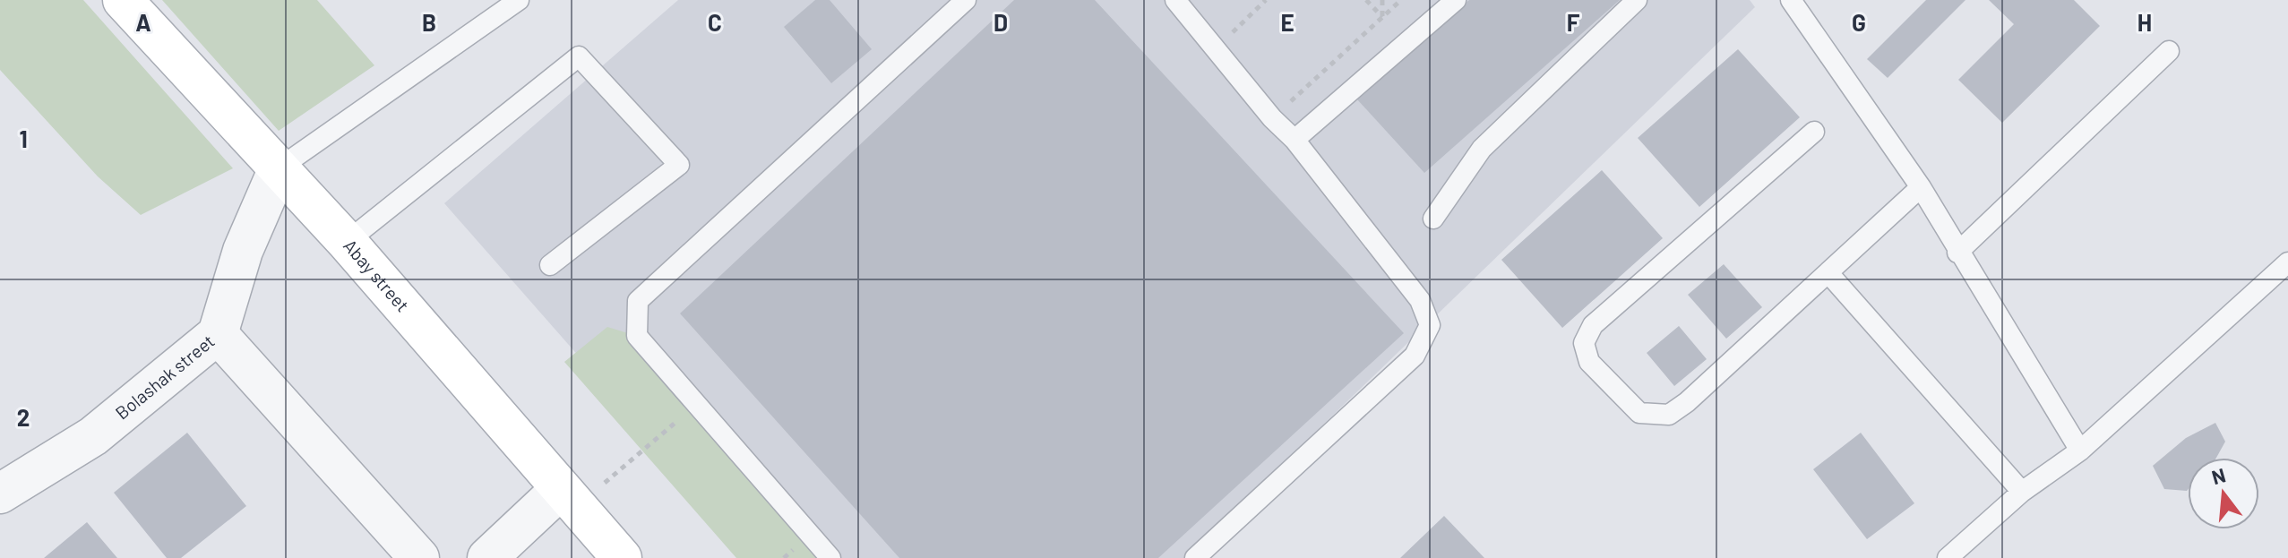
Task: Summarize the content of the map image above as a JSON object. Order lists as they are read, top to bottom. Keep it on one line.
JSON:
{"streets":{"main road":["Abay street"],"street":["Bolashak street"]},"crossings":[["Abay street","Bolashak street"]],"north":"top","grid":{"columns":["A","B","C","D","E","F","G","H"],"rows":["1","2"]}}
